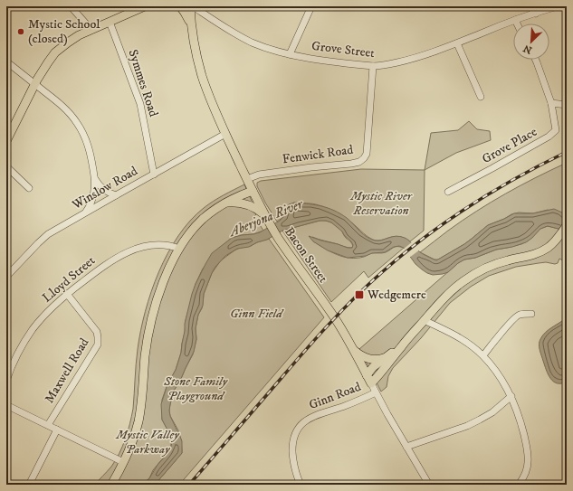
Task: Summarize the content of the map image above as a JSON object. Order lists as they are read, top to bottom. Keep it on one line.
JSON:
{"streets":{"main road":["Bacon Street"],"street":["Grove Street","Symmes Road","Grove Place","Fenwick Road","Winslow Road","Lloyd Street","Maxwell Road","Ginn Road"]},"crossings":[["Grove Street","Fenwick Road"],["Grove Street","Bacon Street"],["Symmes Road","Winslow Road"],["Fenwick Road","Bacon Street"],["Winslow Road","Bacon Street"],["Bacon Street","Ginn Road"],["Lloyd Street","Maxwell Road"]],"water":["Aberjona River"],"parks":["Mystic River Reservation","Ginn Field","Stone Family Playground","Mystic Valley Parkway"],"places":{"other":["Mystic School (closed)"],"transit":["Wedgemere"]},"north":"bottom left"}
